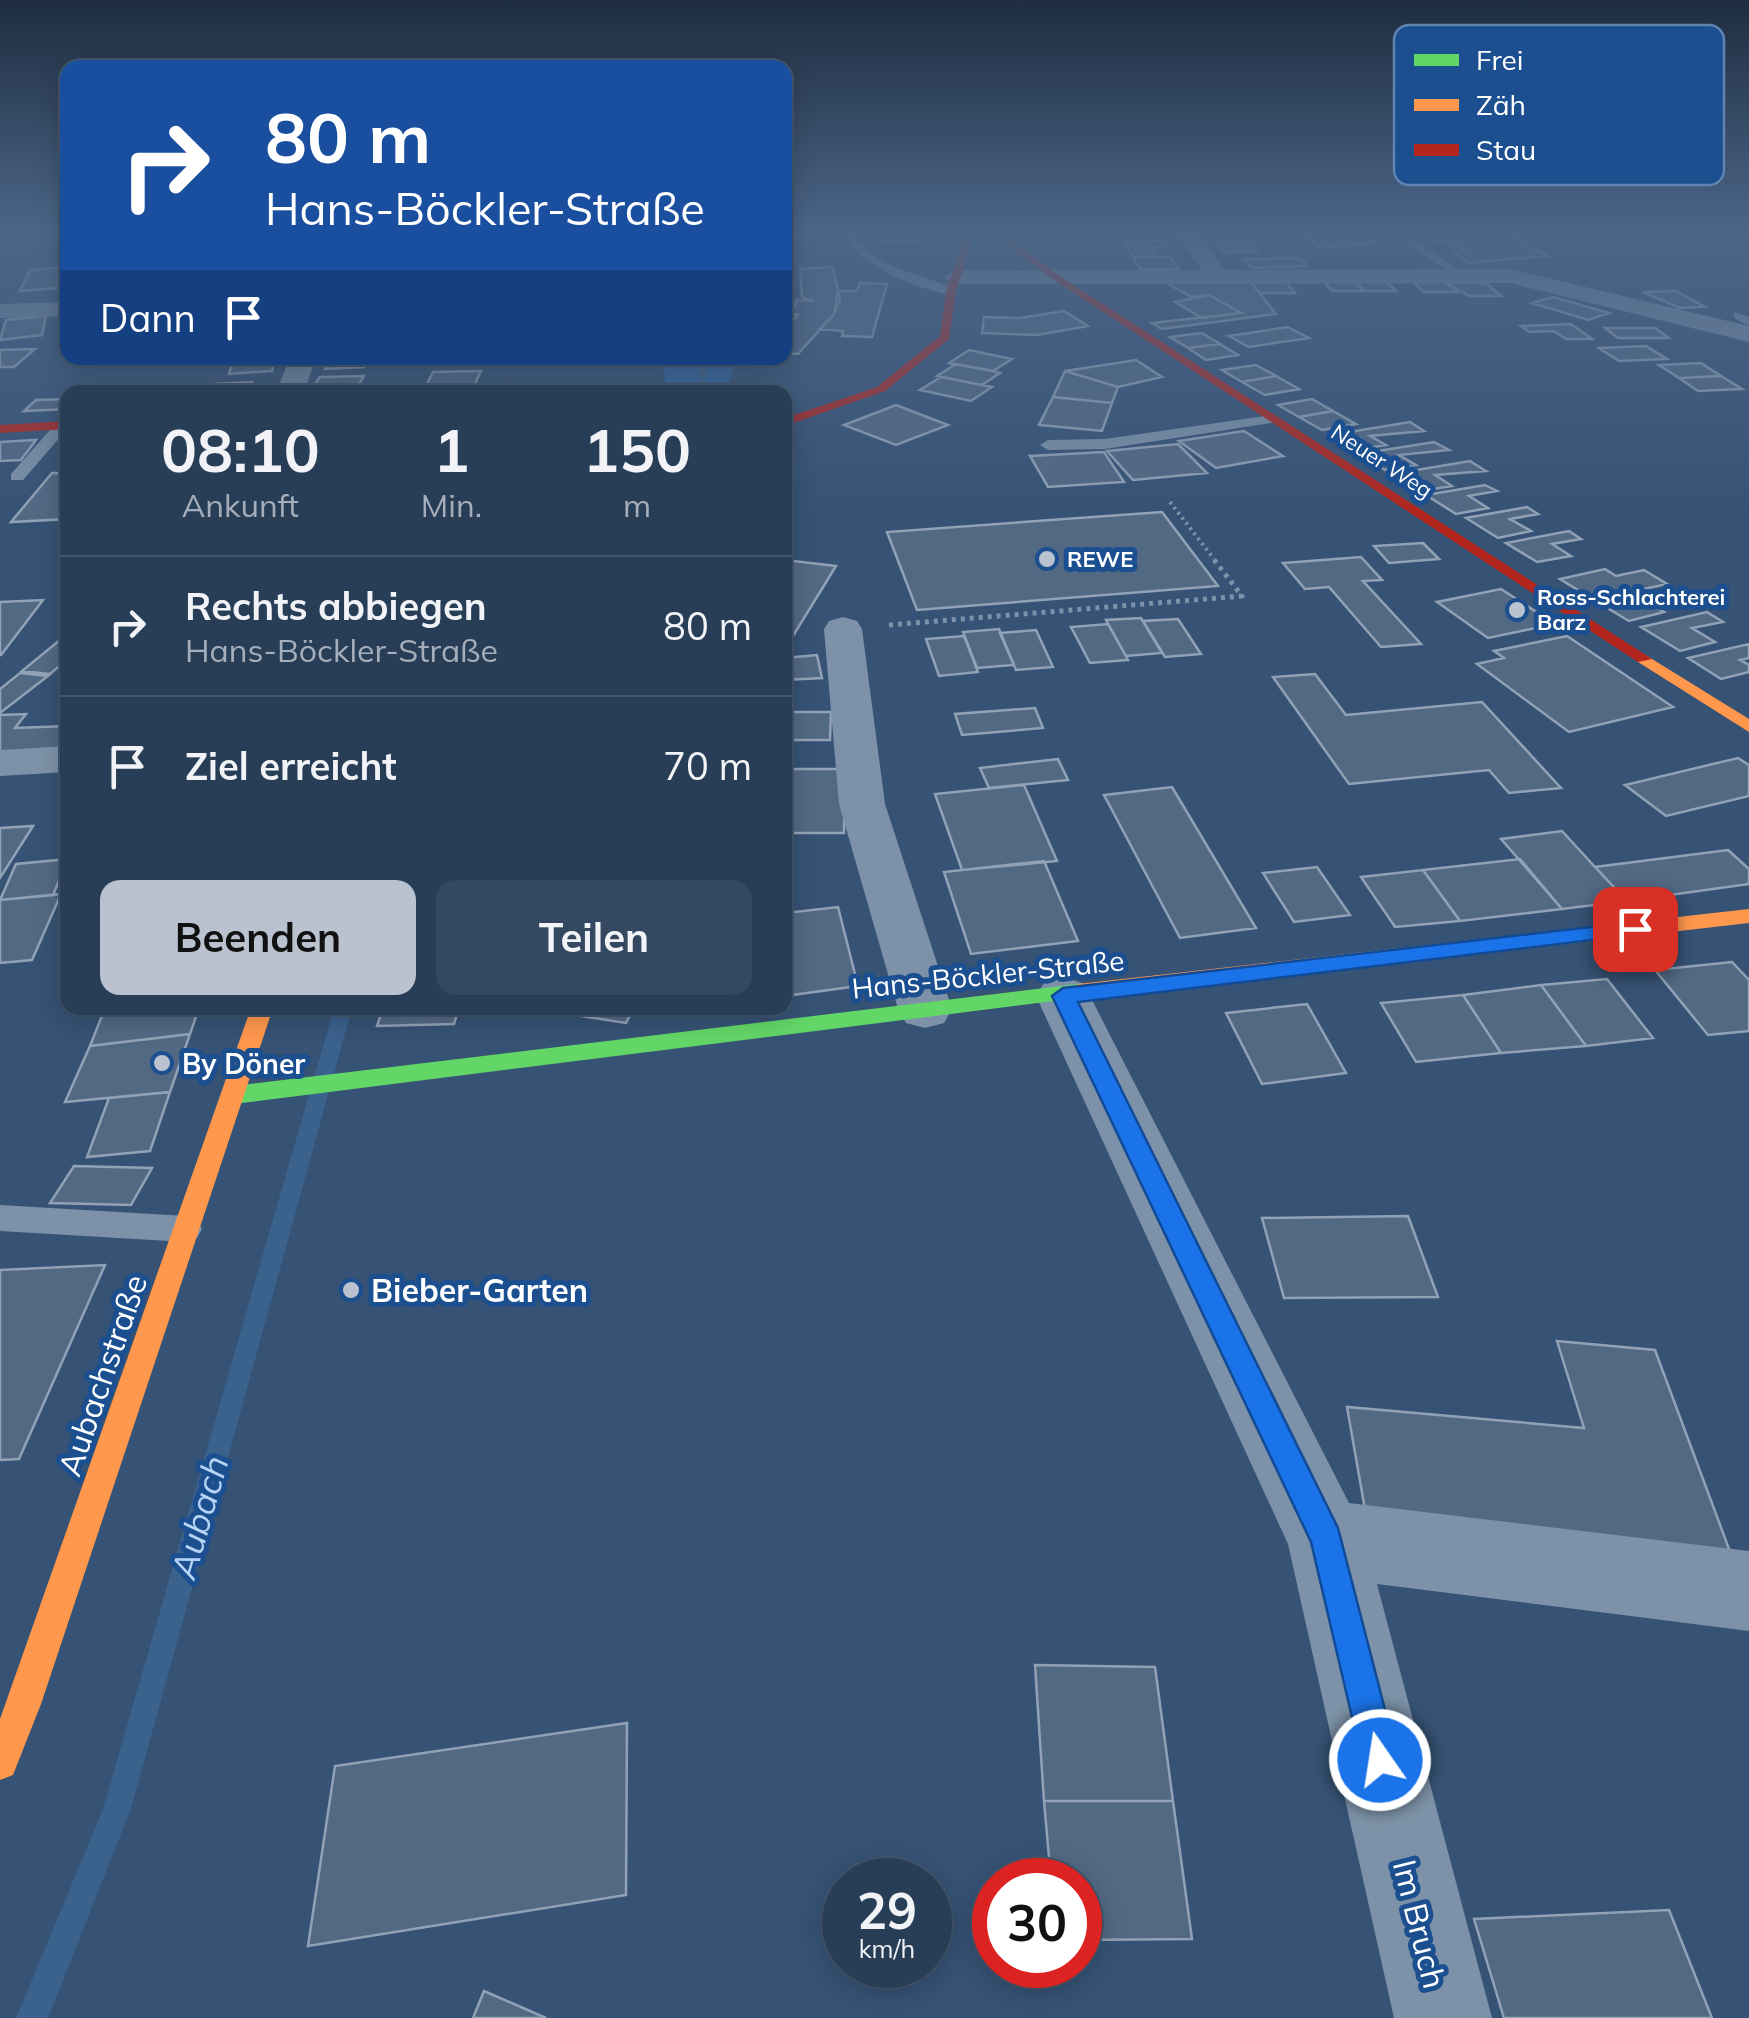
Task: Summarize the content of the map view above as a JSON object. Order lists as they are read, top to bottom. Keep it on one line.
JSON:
{"streets":{"street":["Neuer Weg","Hans-Böckler-Straße","Aubachstraße","Im Bruch"]},"crossings":[["Hans-Böckler-Straße","Aubachstraße"],["Hans-Böckler-Straße","Im Bruch"]],"water":["Aubach"],"places":["REWE","Ross-Schlachterei Barz","By Döner","Bieber-Garten"],"legend":["Frei","Zäh","Stau"],"page":{"turn":["80 m","Hans-Böckler-Straße"],"then":"Dann","eta":["08:10","Ankunft","1","Min.","150","m"],"list":[{"name":"Rechts abbiegen","note":"Hans-Böckler-Straße","value":"80 m"},{"name":"Ziel erreicht","value":"70 m"}],"buttons":["Beenden","Teilen"],"speed":"29 km/h","limit":"30"}}
